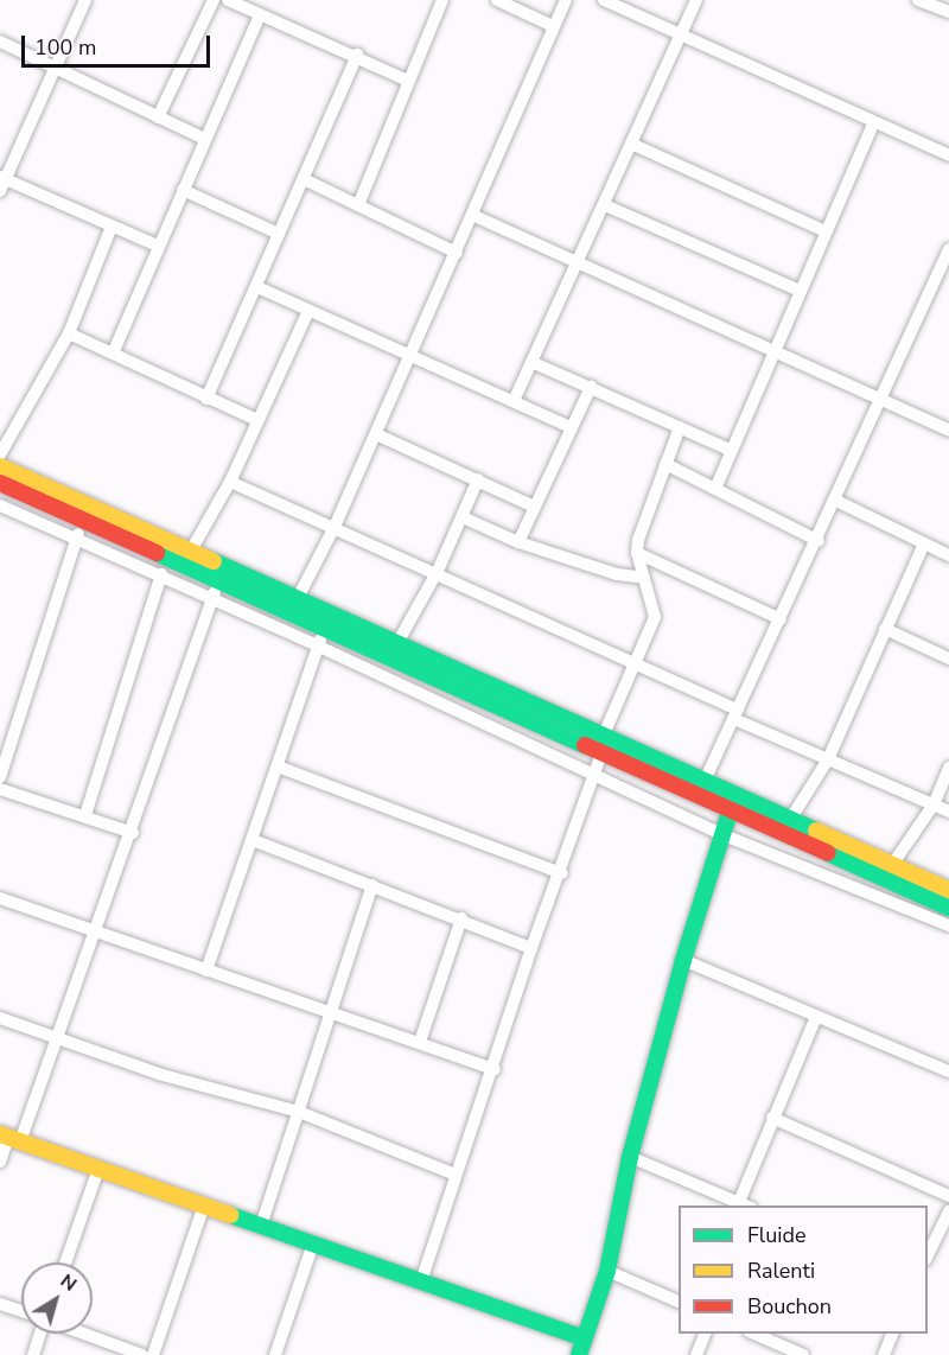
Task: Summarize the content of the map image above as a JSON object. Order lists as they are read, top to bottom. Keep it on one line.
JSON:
{"legend":["Fluide","Ralenti","Bouchon"],"scale_bar":"100 m","north":"top right"}
